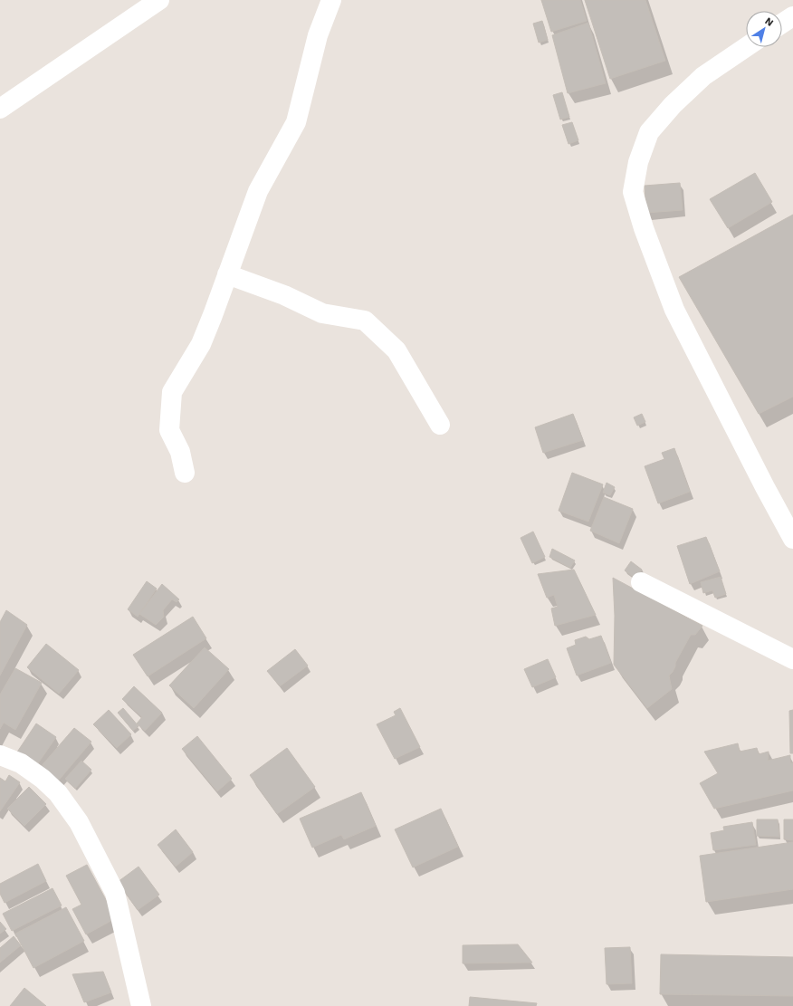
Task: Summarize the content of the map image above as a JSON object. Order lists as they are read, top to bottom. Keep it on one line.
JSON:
{"north":"top right"}
